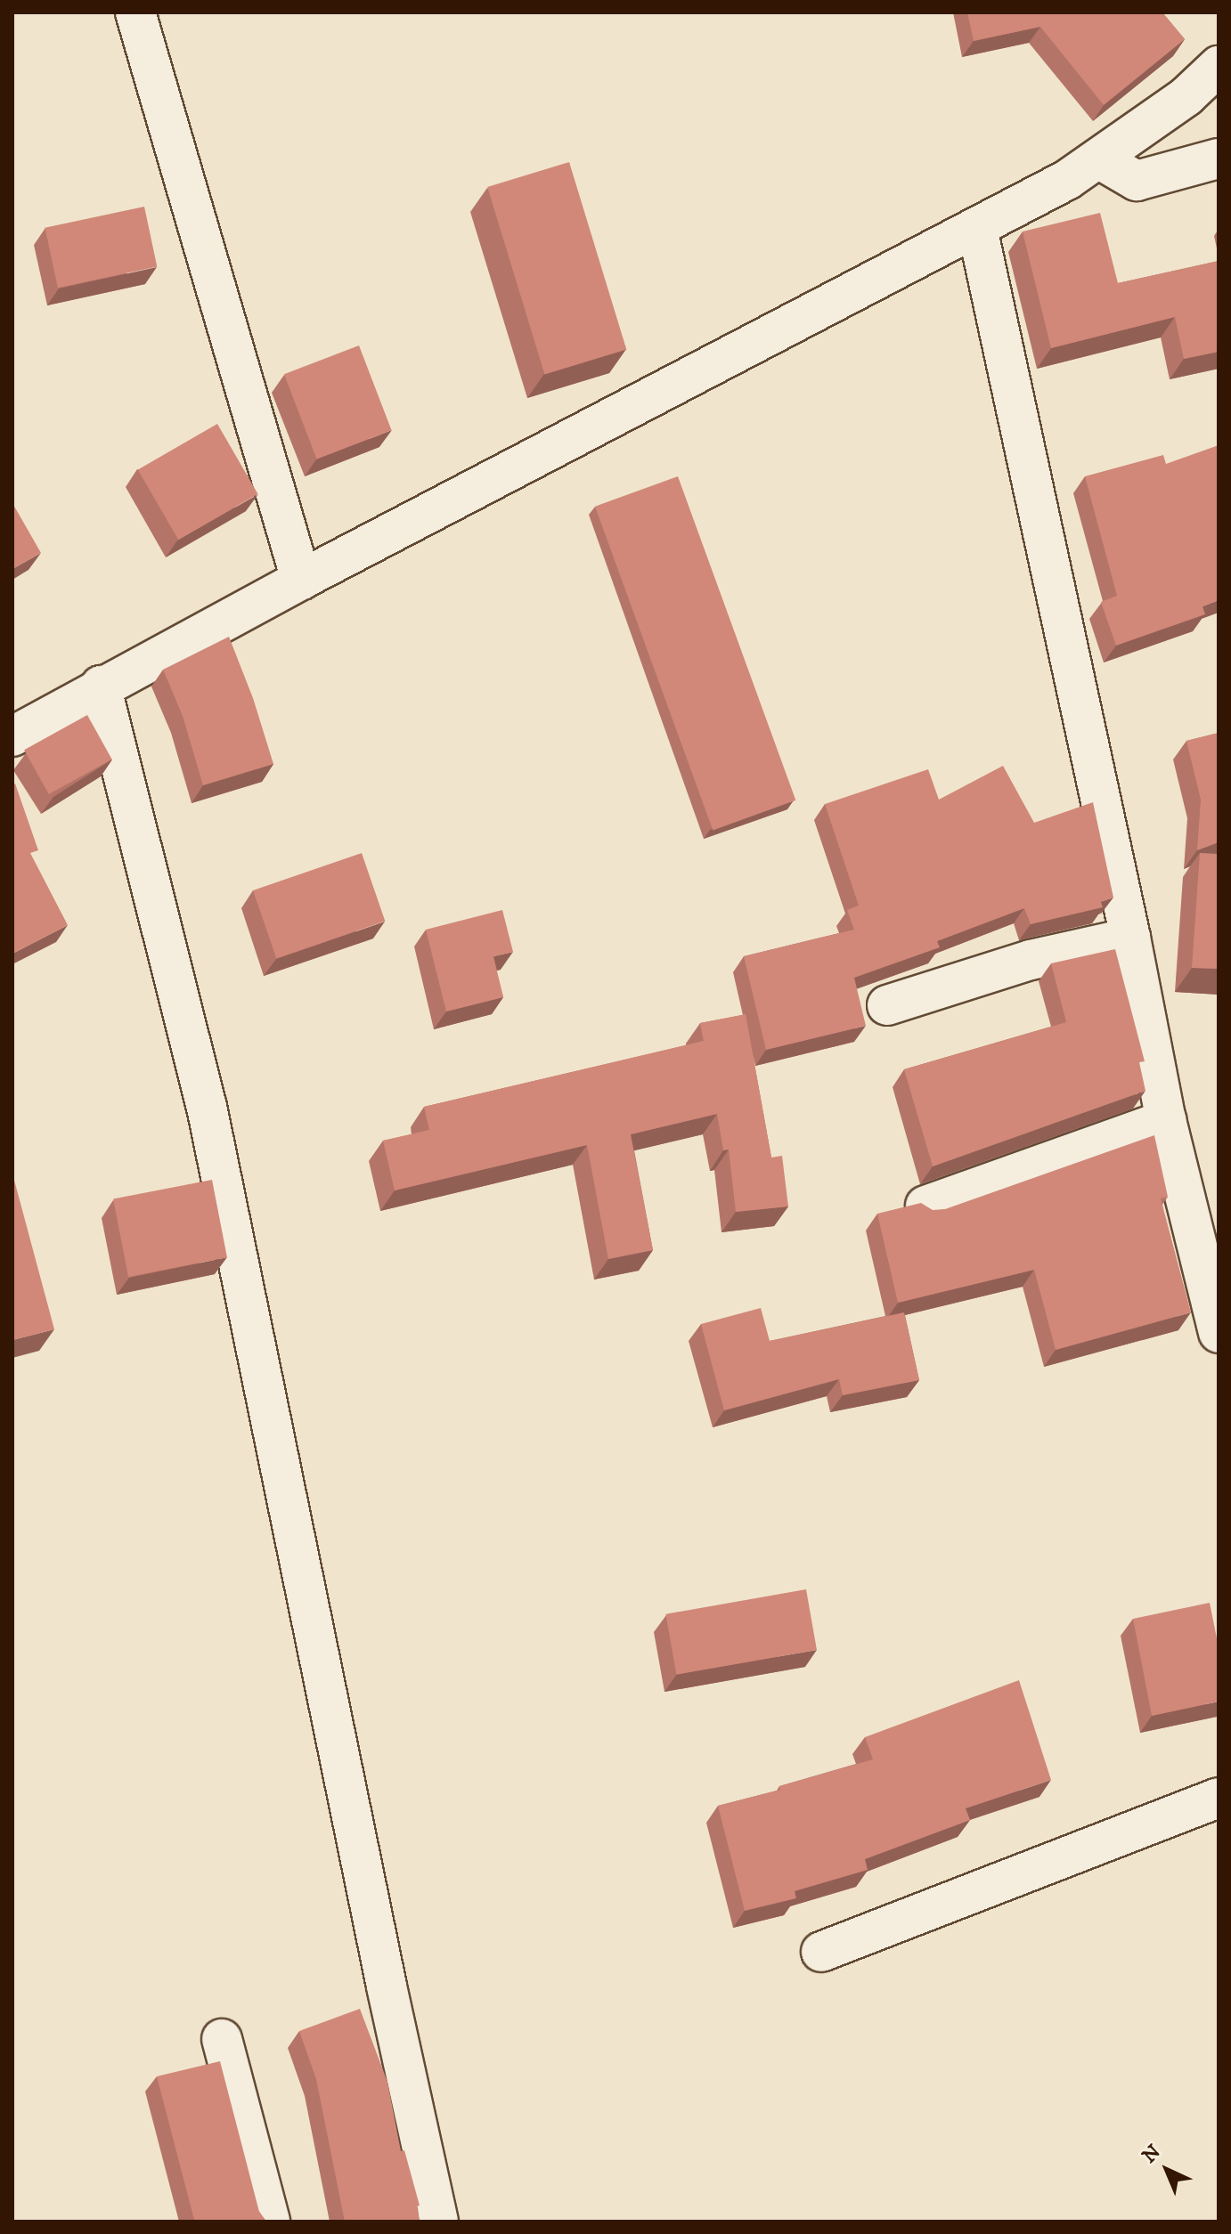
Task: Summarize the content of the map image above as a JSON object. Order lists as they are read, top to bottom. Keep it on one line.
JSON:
{"north":"top left"}
